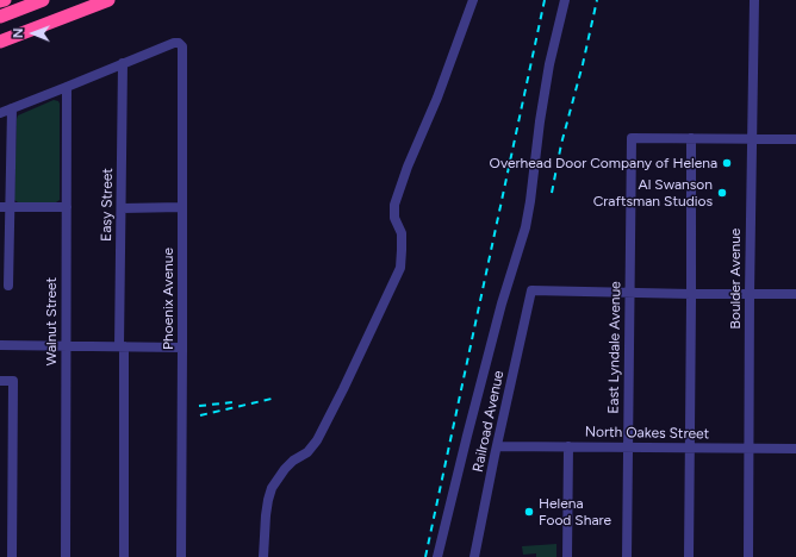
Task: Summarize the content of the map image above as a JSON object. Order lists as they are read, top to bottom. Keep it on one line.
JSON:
{"streets":{"street":["Easy Street","Boulder Avenue","Phoenix Avenue","Walnut Street","East Lyndale Avenue","Railroad Avenue","North Oakes Street"]},"crossings":[["Easy Street","Phoenix Avenue"],["Boulder Avenue","North Oakes Street"],["East Lyndale Avenue","Railroad Avenue"],["East Lyndale Avenue","North Oakes Street"],["Railroad Avenue","North Oakes Street"]],"places":["Overhead Door Company of Helena","Al Swanson Craftsman Studios","Helena Food Share"],"north":"left"}
